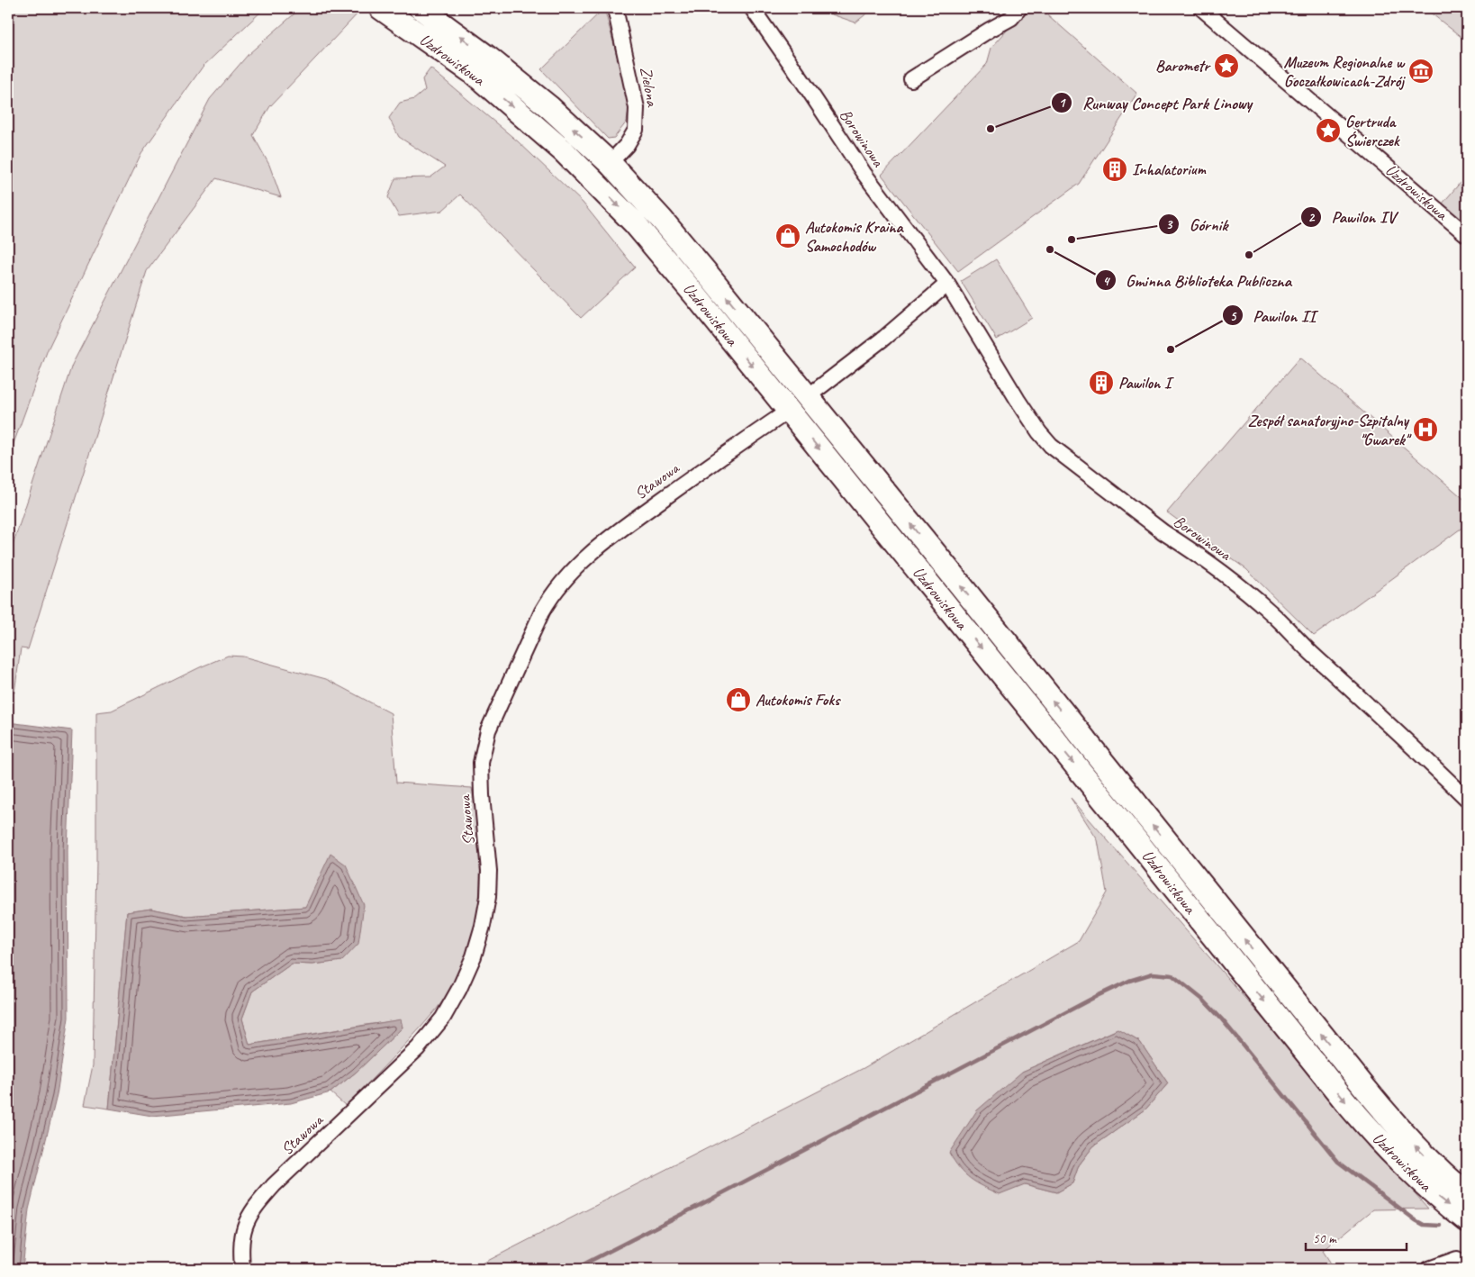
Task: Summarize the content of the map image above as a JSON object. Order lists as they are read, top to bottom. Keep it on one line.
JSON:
{"streets":{"main road":["Uzdrowiskowa"],"street":["Zielona","Borowinowa","Stawowa"]},"crossings":[["Uzdrowiskowa","Zielona"],["Uzdrowiskowa","Stawowa"]],"places":{"place":["Barometr","Gertruda Świerczek"],"museum":["Muzeum Regionalne w Goczałkowicach-Zdrój"],"other":["Runway Concept Park Linowy","Górnik","Gminna Biblioteka Publiczna","Pawilon IV","Pawilon II"],"building":["Inhalatorium","Pawilon I"],"shop":["Autokomis Kraina Samochodów","Autokomis Foks"],"hospital":["Zespół sanatoryjno-Szpitalny \"Gwarek\""]},"scale_bar":"50 m"}
